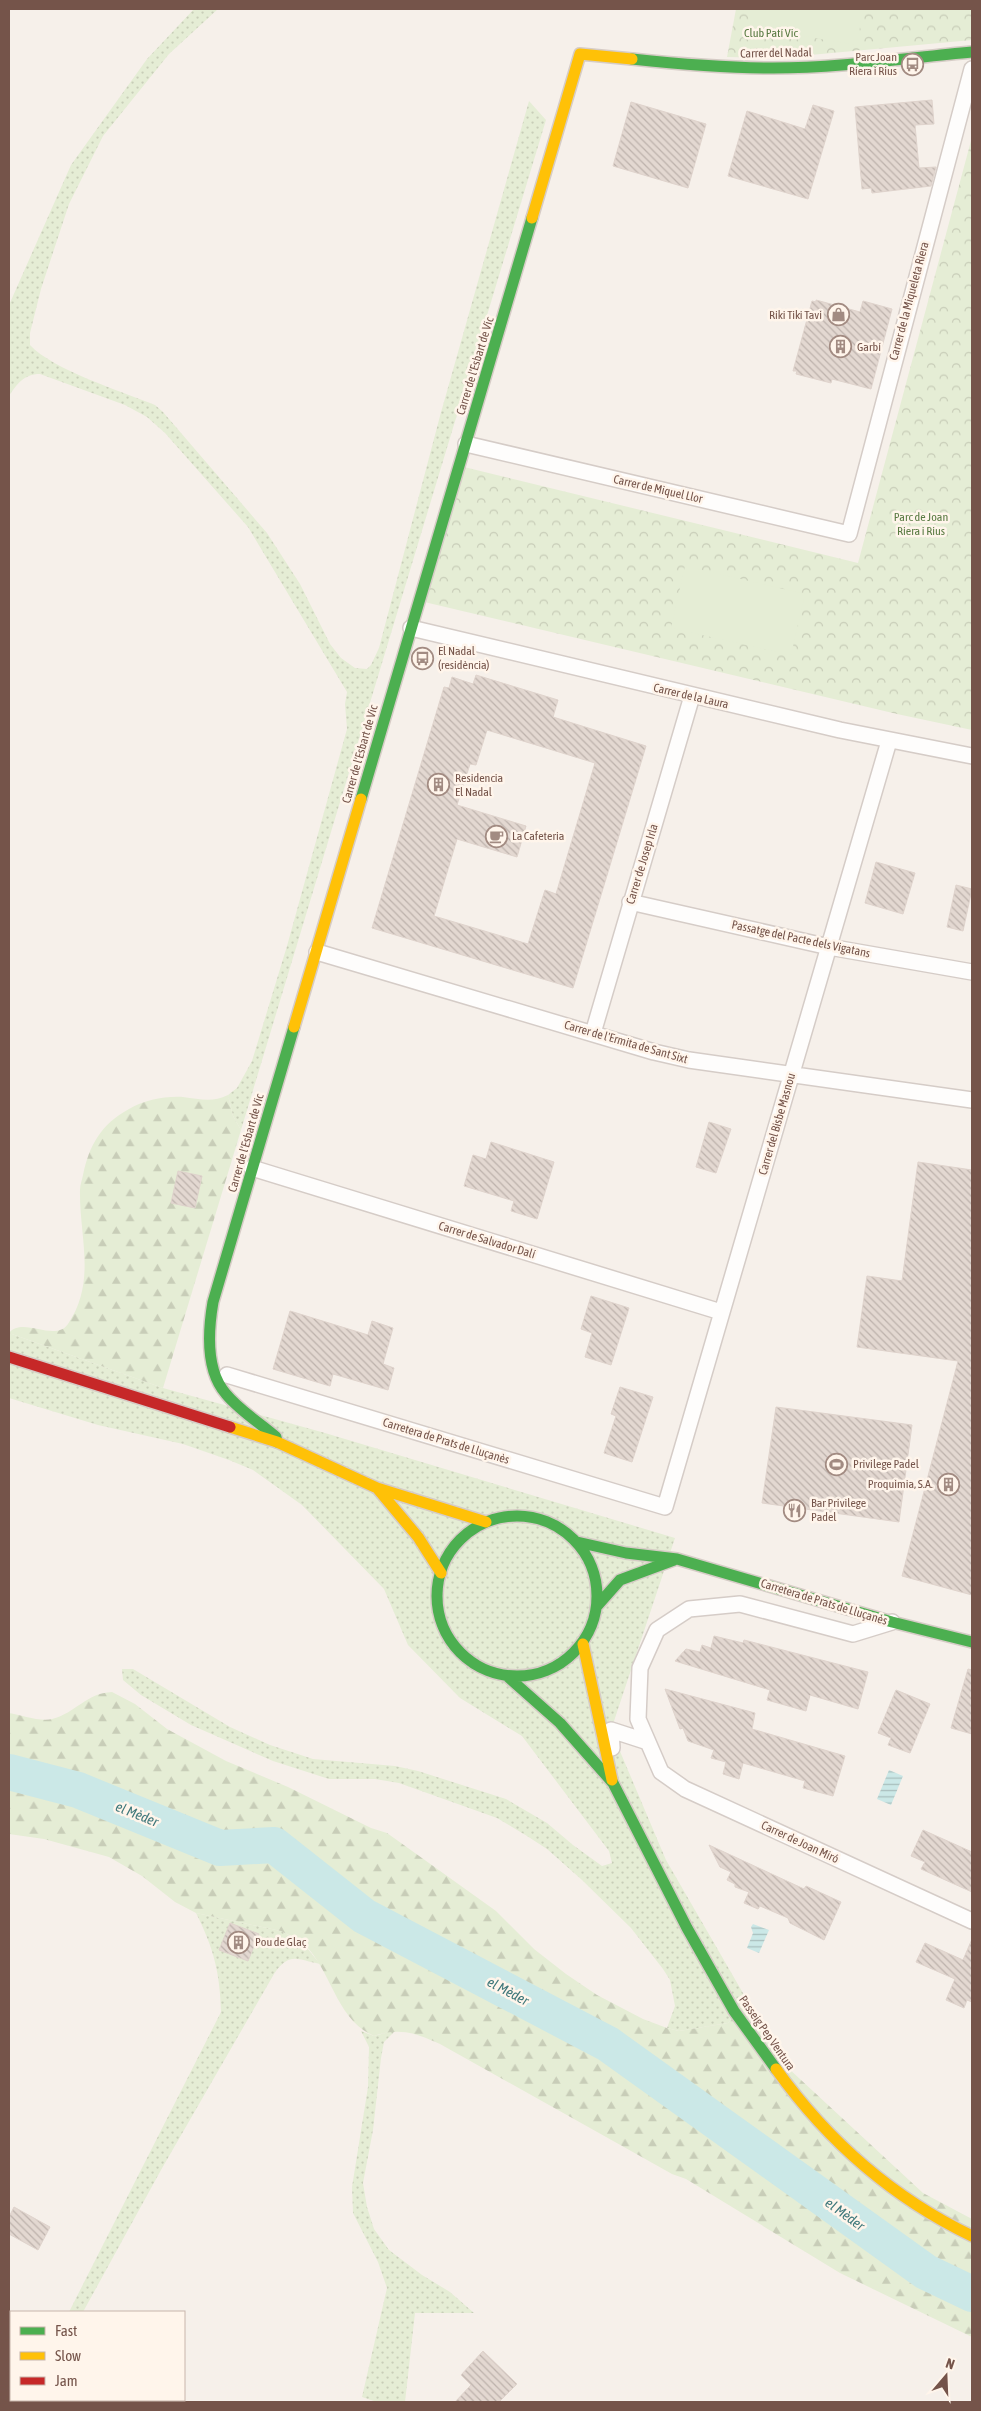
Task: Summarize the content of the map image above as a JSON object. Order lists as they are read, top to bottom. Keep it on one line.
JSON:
{"streets":{"street":["Carrer del Nadal","Carrer de la Miqueleta Riera","Carrer de l'Esbart de Vic","Carrer de Miquel Llor","Carrer de la Laura","Carrer de Josep Irla","Passatge del Pacte dels Vigatans","Carrer de l'Ermita de Sant Sixt","Carrer del Bisbe Masnou","Carrer de Salvador Dalí","Carretera de Prats de Lluçanès","Carrer de Joan Miró","Passeig Pep Ventura"]},"crossings":[["Carrer del Nadal","Carrer de l'Esbart de Vic"],["Carrer de la Miqueleta Riera","Carrer de Miquel Llor"],["Carrer de l'Esbart de Vic","Carrer de Miquel Llor"],["Carrer de l'Esbart de Vic","Carrer de la Laura"],["Carrer de l'Esbart de Vic","Carrer de l'Ermita de Sant Sixt"],["Carrer de l'Esbart de Vic","Carrer de Salvador Dalí"],["Carrer de la Laura","Carrer de Josep Irla"],["Carrer de la Laura","Carrer del Bisbe Masnou"],["Carrer de Josep Irla","Passatge del Pacte dels Vigatans"],["Carrer de Josep Irla","Carrer de l'Ermita de Sant Sixt"],["Passatge del Pacte dels Vigatans","Carrer del Bisbe Masnou"],["Carrer de l'Ermita de Sant Sixt","Carrer del Bisbe Masnou"],["Carrer del Bisbe Masnou","Carrer de Salvador Dalí"],["Carrer del Bisbe Masnou","Carretera de Prats de Lluçanès"],["Carretera de Prats de Lluçanès","Carrer de Joan Miró"],["Carretera de Prats de Lluçanès","Passeig Pep Ventura"]],"water":["el Mèder"],"parks":["Club Patí Vic","Parc de Joan Riera i Rius"],"places":{"bus stop":["Parc Joan Riera i Rius","El Nadal (residència)"],"shop":["Riki Tiki Tavi"],"building":["Garbí","Residencia El Nadal","Proquimia, S.A.","Pou de Glaç"],"cafe":["La Cafeteria"],"sports":["Privilege Padel"],"restaurant":["Bar Privilege Padel"]},"legend":["Fast","Slow","Jam"],"north":"top"}
